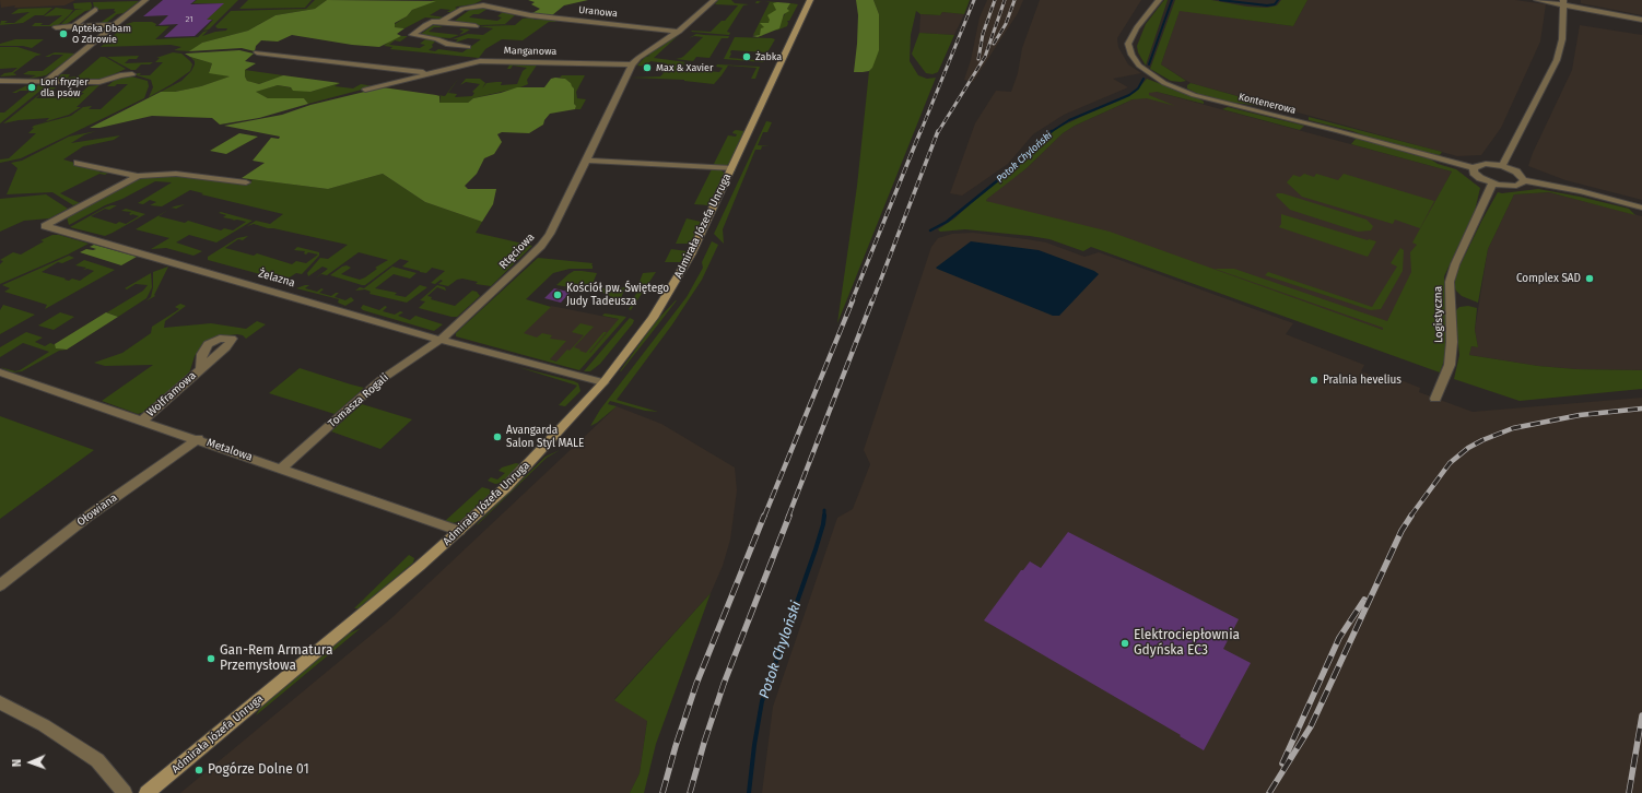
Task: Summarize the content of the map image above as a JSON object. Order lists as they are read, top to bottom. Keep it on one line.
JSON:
{"streets":{"street":["Uranowa","Manganowa","Kontenerowa","Admirała Józefa Unruga","Rtęciowa","Żelazna","Logistyczna","Wolframowa","Tomasza Rogali","Metalowa","Ołowiana"]},"crossings":[["Uranowa","Rtęciowa"],["Manganowa","Rtęciowa"],["Admirała Józefa Unruga","Żelazna"],["Admirała Józefa Unruga","Metalowa"],["Rtęciowa","Żelazna"],["Rtęciowa","Tomasza Rogali"],["Żelazna","Tomasza Rogali"],["Wolframowa","Metalowa"],["Tomasza Rogali","Metalowa"],["Metalowa","Ołowiana"]],"water":["Potok Chyloński"],"places":["Apteka Dbam O Zdrowie","Żabka","Max & Xavier","Lori fryzjer dla psów","Complex SAD","Kościół pw. Świętego Judy Tadeusza","Pralnia hevelius","Avangarda Salon Styl MALE","Elektrociepłownia Gdyńska EC3","Gan-Rem Armatura Przemysłowa","Pogórze Dolne 01"],"house_numbers":["21"],"north":"left"}
